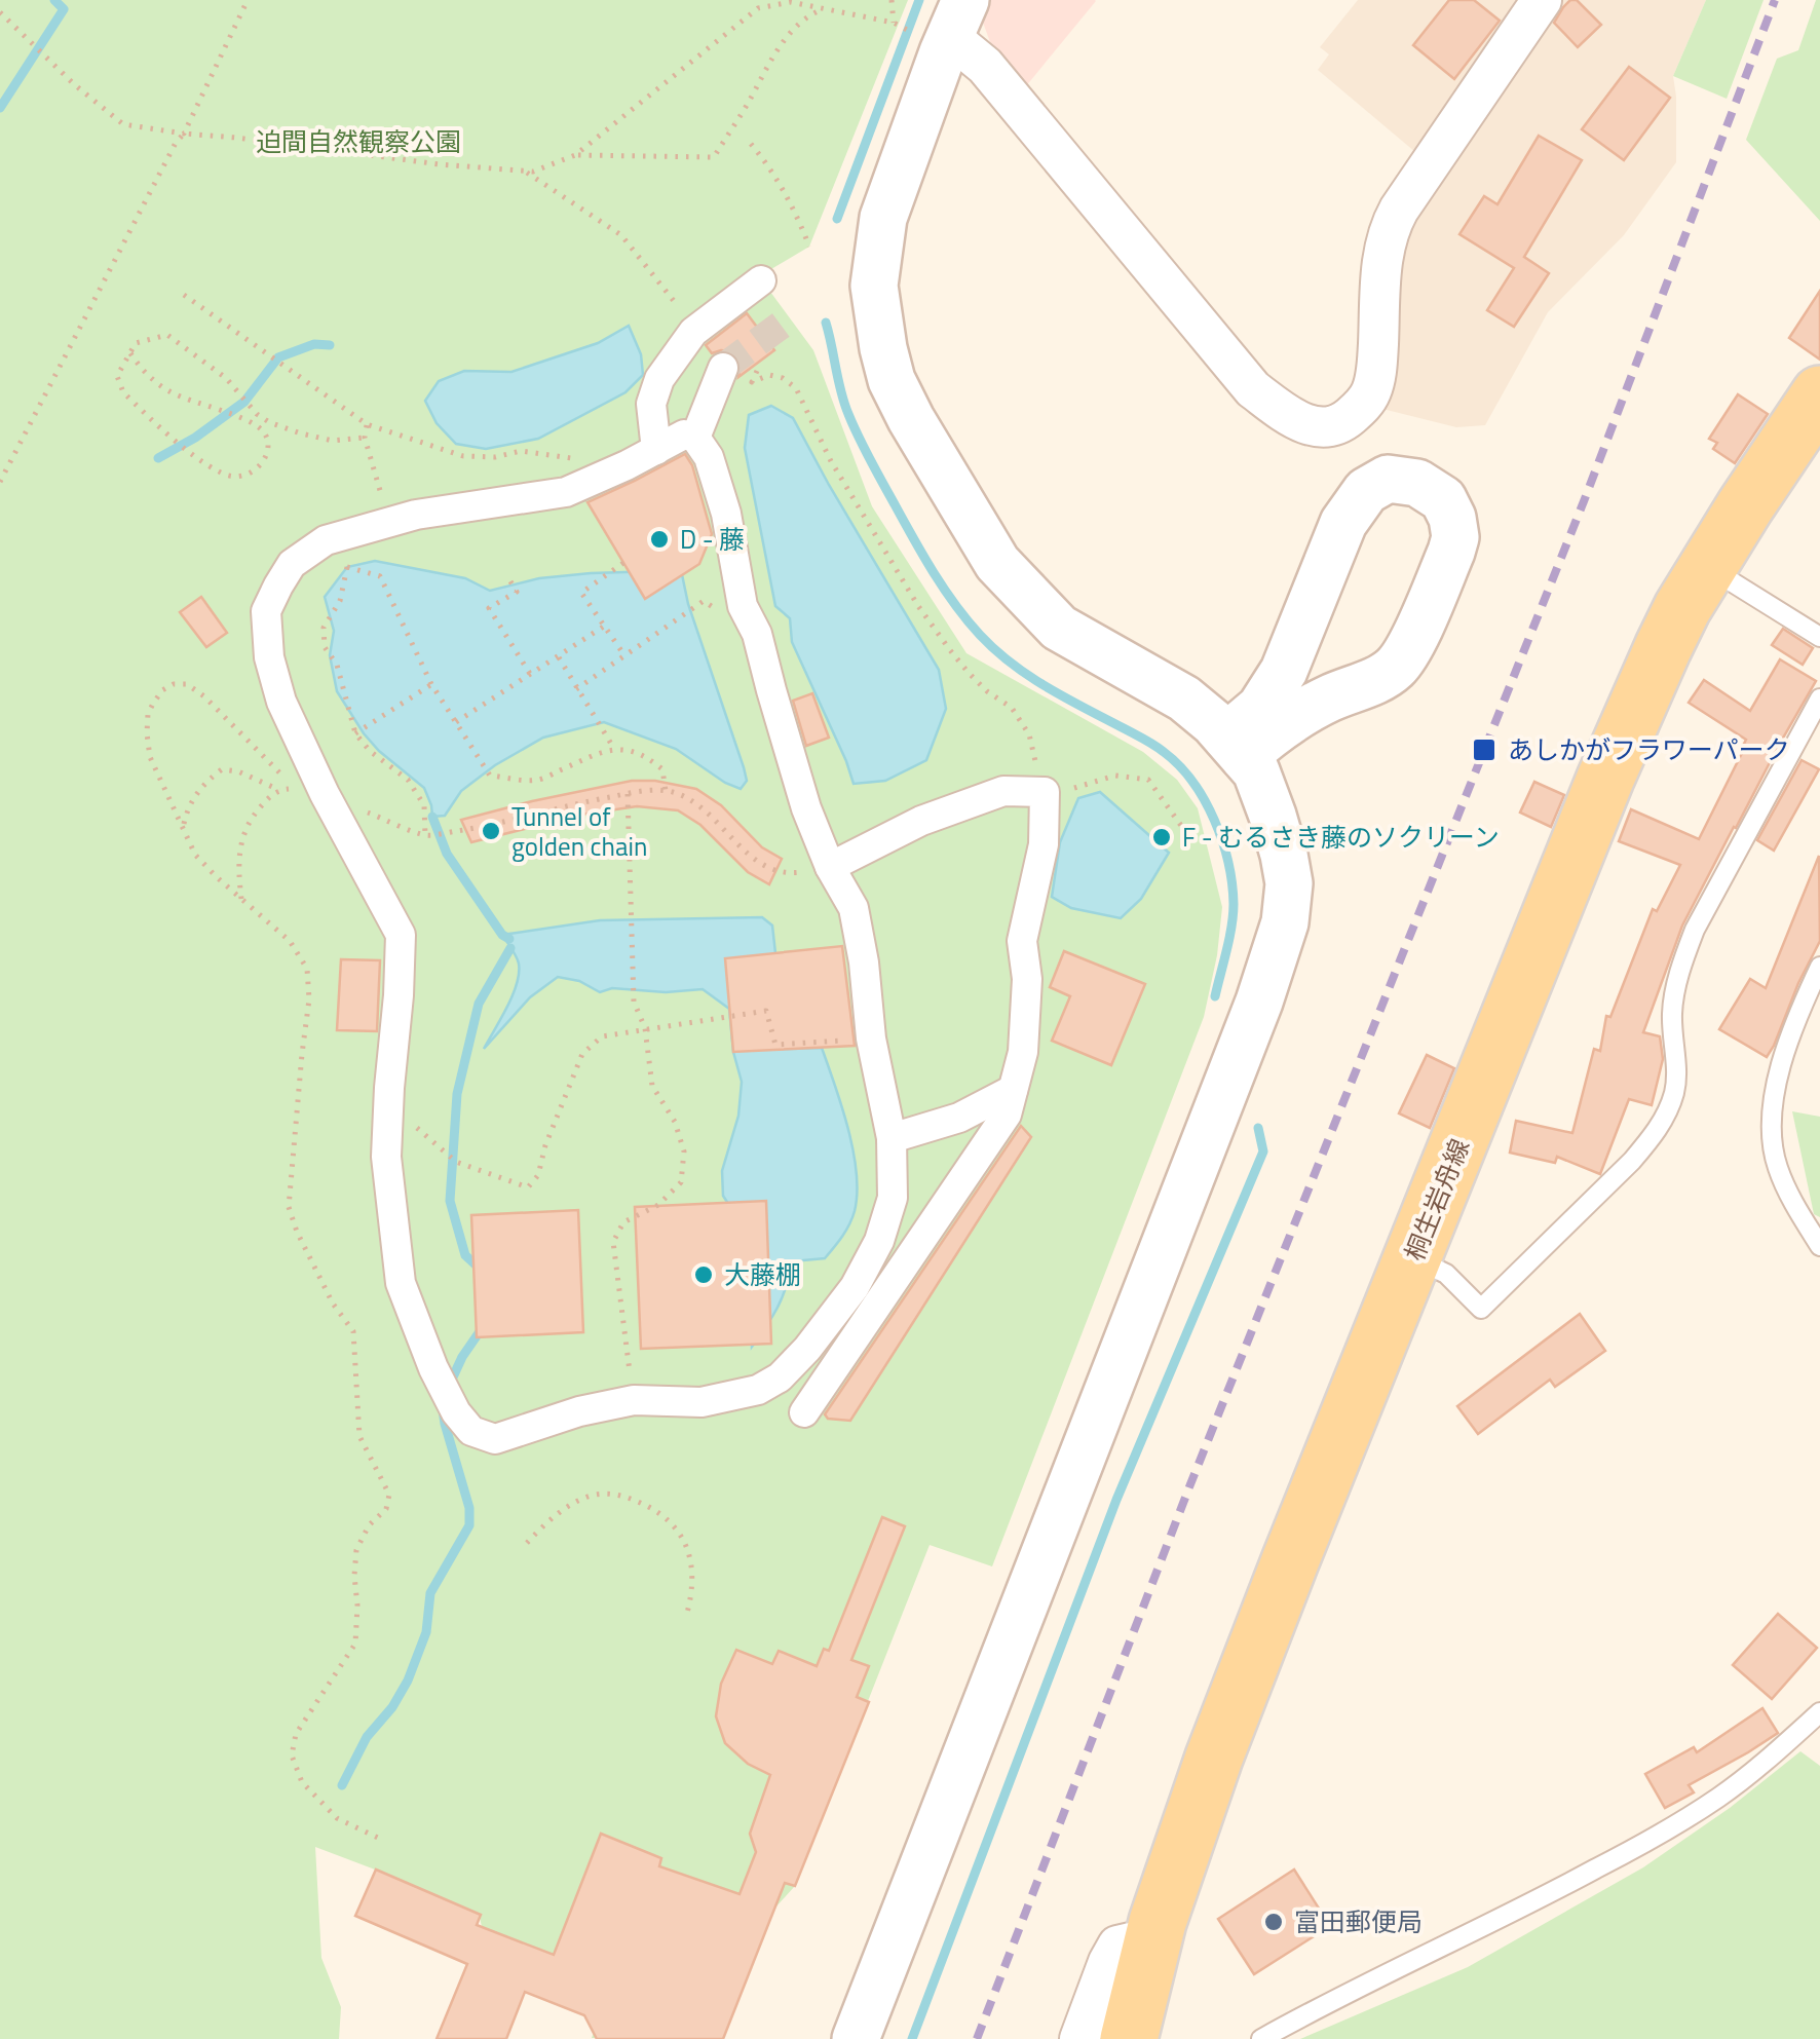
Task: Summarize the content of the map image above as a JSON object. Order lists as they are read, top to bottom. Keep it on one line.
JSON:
{"streets":{"main road":["桐生岩舟線"]},"parks":["迫間自然観察公園"],"places":{"other":["D - 藤","Tunnel of golden chain","F - むるさき藤のソクリーン","大藤棚","富田郵便局"],"transit":["あしかがフラワーパーク"]}}
